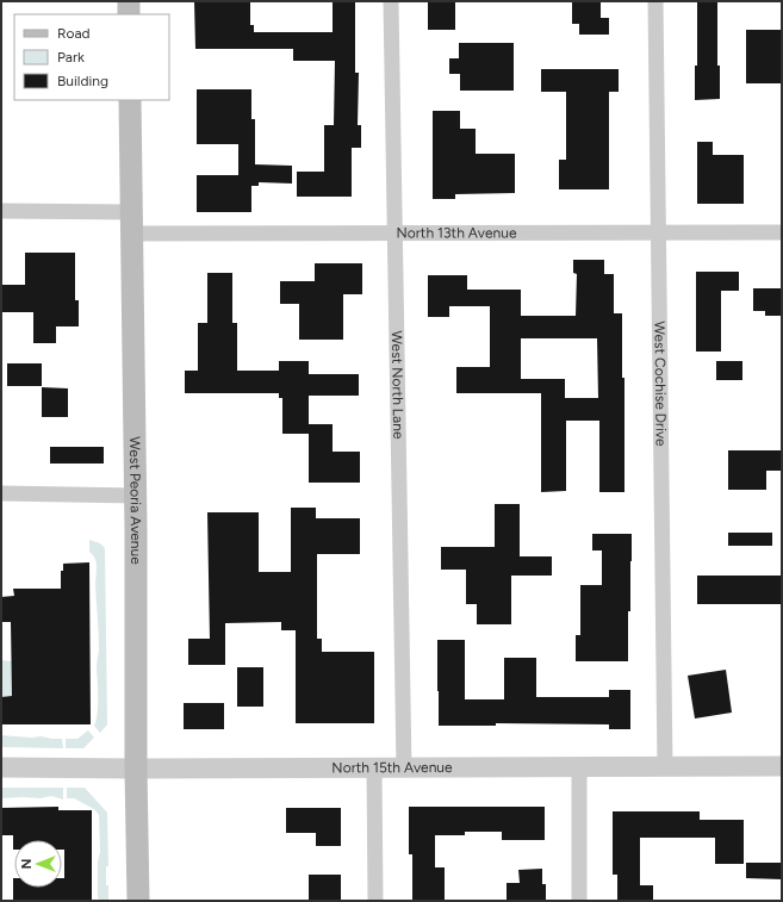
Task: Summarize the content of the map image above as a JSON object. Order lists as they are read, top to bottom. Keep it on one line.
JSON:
{"streets":{"main road":["West Peoria Avenue"],"street":["North 13th Avenue","West Cochise Drive","West North Lane","North 15th Avenue"]},"crossings":[["North 13th Avenue","West Cochise Drive"],["North 13th Avenue","West North Lane"],["North 13th Avenue","West Peoria Avenue"],["West Cochise Drive","North 15th Avenue"],["West North Lane","North 15th Avenue"],["West Peoria Avenue","North 15th Avenue"]],"legend":["Road","Park","Building"],"north":"left"}
